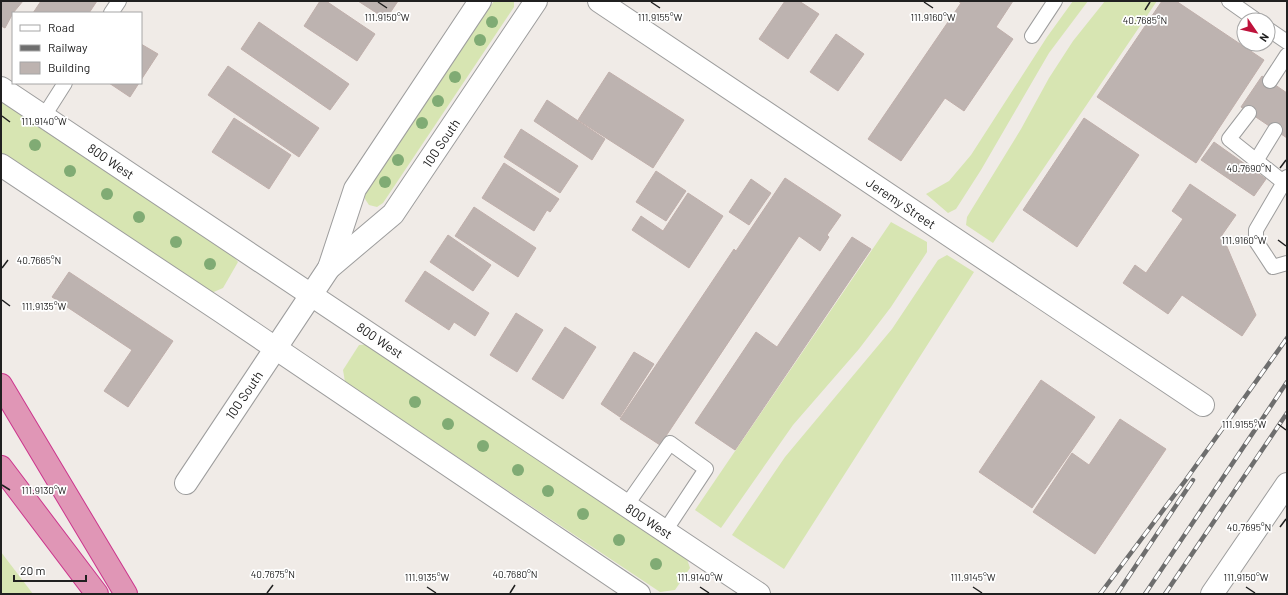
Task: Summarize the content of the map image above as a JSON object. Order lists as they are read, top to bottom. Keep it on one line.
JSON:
{"streets":{"street":["100 South","800 West","Jeremy Street"]},"crossings":[["100 South","800 West"]],"legend":["Road","Railway","Building"],"scale_bar":"20 m","north":"bottom right","coordinates":["111.9150°W","111.9155°W","111.9160°W","40.7685°N","111.9140°W","40.7690°N","40.7665°N","111.9135°W","111.9130°W","40.7695°N","40.7675°N","40.7680°N","111.9145°W"]}
